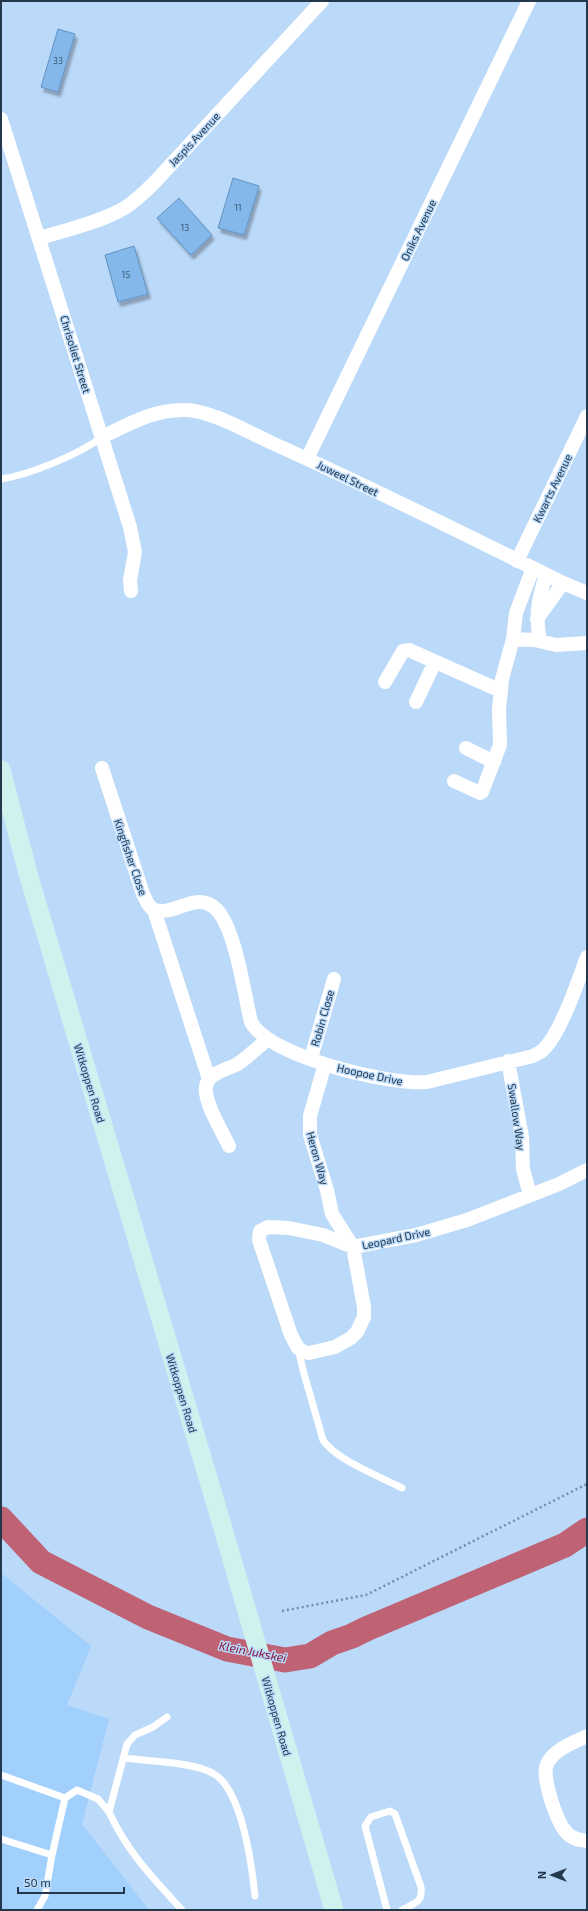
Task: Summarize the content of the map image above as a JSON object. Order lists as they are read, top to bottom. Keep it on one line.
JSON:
{"streets":{"main road":["Witkoppen Road"],"street":["Jaspis Avenue","Oniks Avenue","Chrisoliet Street","Juweel Street","Kwarts Avenue","Kingfisher Close","Robin Close","Hoopoe Drive","Swallow Way","Heron Way","Leopard Drive"]},"crossings":[["Jaspis Avenue","Chrisoliet Street"],["Oniks Avenue","Juweel Street"],["Chrisoliet Street","Juweel Street"],["Juweel Street","Kwarts Avenue"],["Kingfisher Close","Hoopoe Drive"],["Robin Close","Hoopoe Drive"],["Hoopoe Drive","Swallow Way"],["Hoopoe Drive","Heron Way"],["Swallow Way","Leopard Drive"],["Heron Way","Leopard Drive"]],"water":["Klein Jukskei"],"house_numbers":["33","11","13","15"],"scale_bar":"50 m","north":"left"}
